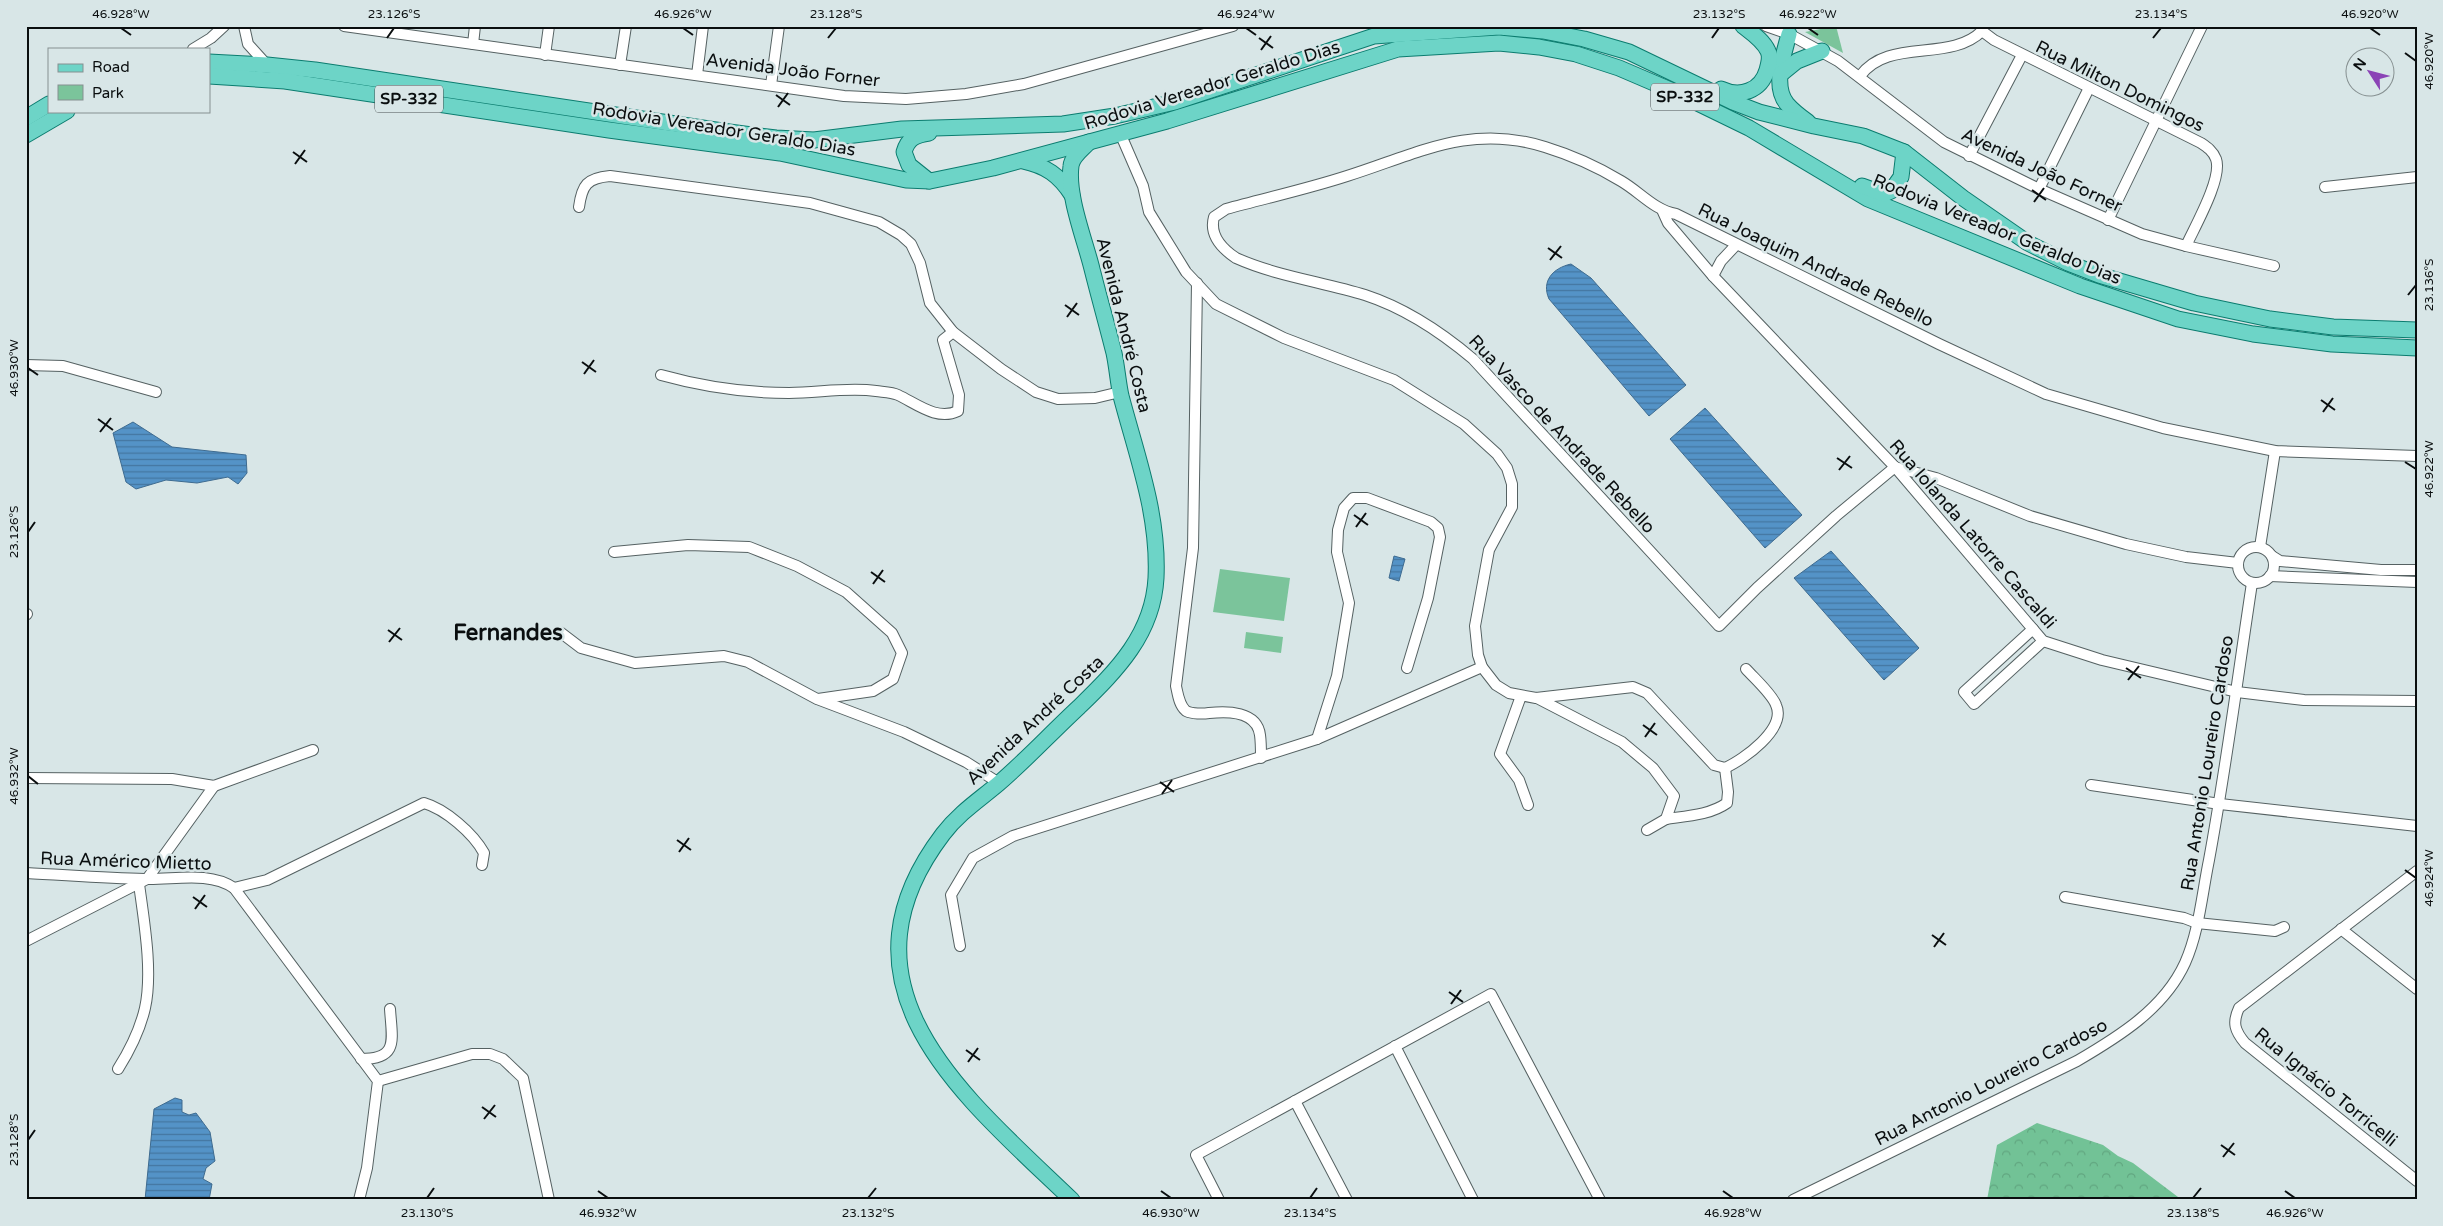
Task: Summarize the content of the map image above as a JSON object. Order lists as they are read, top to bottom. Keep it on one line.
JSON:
{"streets":{"main road":["Rodovia Vereador Geraldo Dias","SP-332","Avenida André Costa"],"street":["Avenida João Forner","Rua Milton Domingos","Rua Joaquim Andrade Rebello","Rua Vasco de Andrade Rebello","Rua Iolanda Latorre Cascaldi","Rua Antonio Loureiro Cardoso","Rua Américo Mietto","Rua Ignácio Torricelli"]},"crossings":[["Avenida João Forner","Rua Milton Domingos"],["Rodovia Vereador Geraldo Dias","Avenida André Costa"],["Rua Joaquim Andrade Rebello","Rua Vasco de Andrade Rebello"],["Rua Joaquim Andrade Rebello","Rua Iolanda Latorre Cascaldi"],["Rua Vasco de Andrade Rebello","Rua Iolanda Latorre Cascaldi"],["Rua Iolanda Latorre Cascaldi","Rua Antonio Loureiro Cardoso"]],"districts":["Fernandes"],"legend":["Road","Park"],"north":"top left","coordinates":["46.928°W","23.126°S","46.926°W","23.128°S","46.924°W","23.132°S","46.922°W","23.134°S","46.920°W","23.136°S","46.930°W","46.932°W","23.130°S","23.138°S"]}
